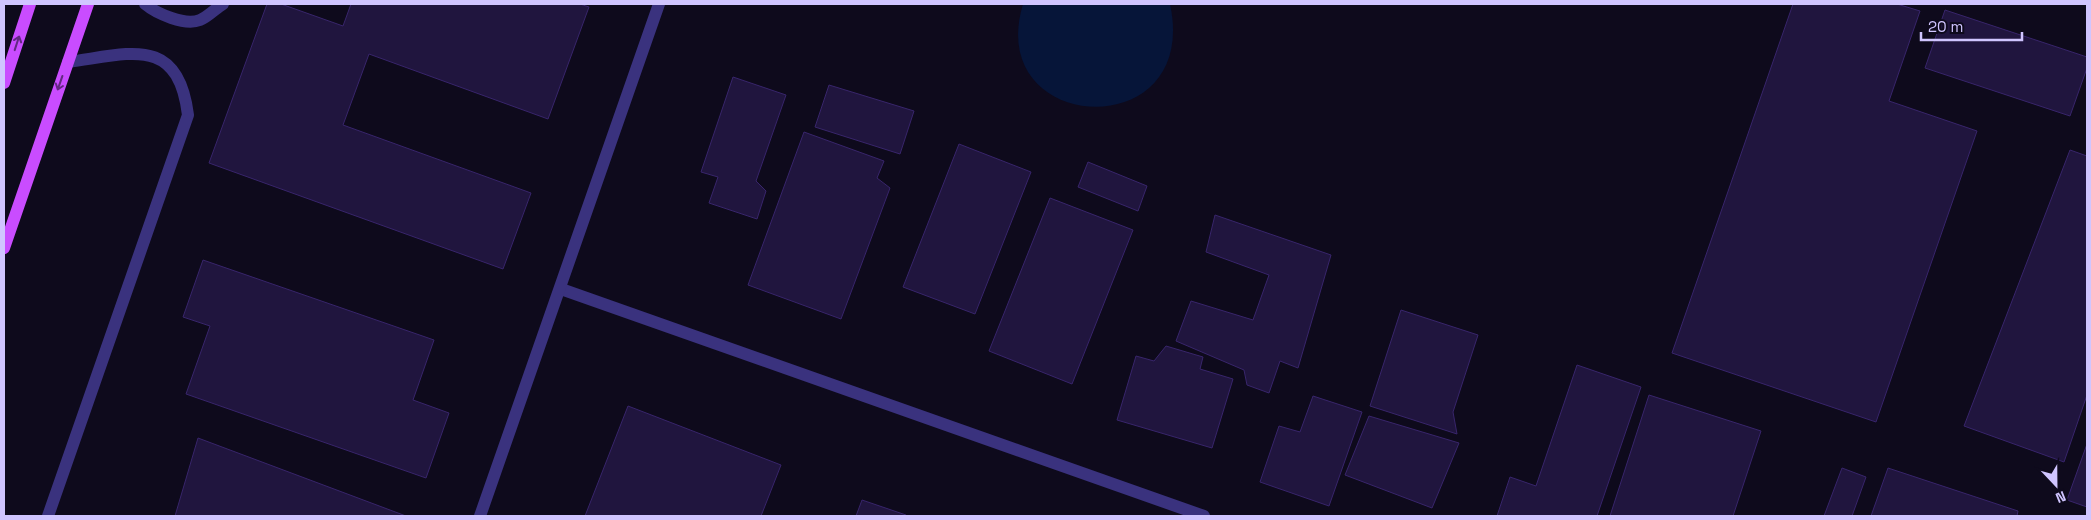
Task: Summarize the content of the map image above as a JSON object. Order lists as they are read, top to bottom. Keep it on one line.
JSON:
{"scale_bar":"20 m","north":"bottom"}
